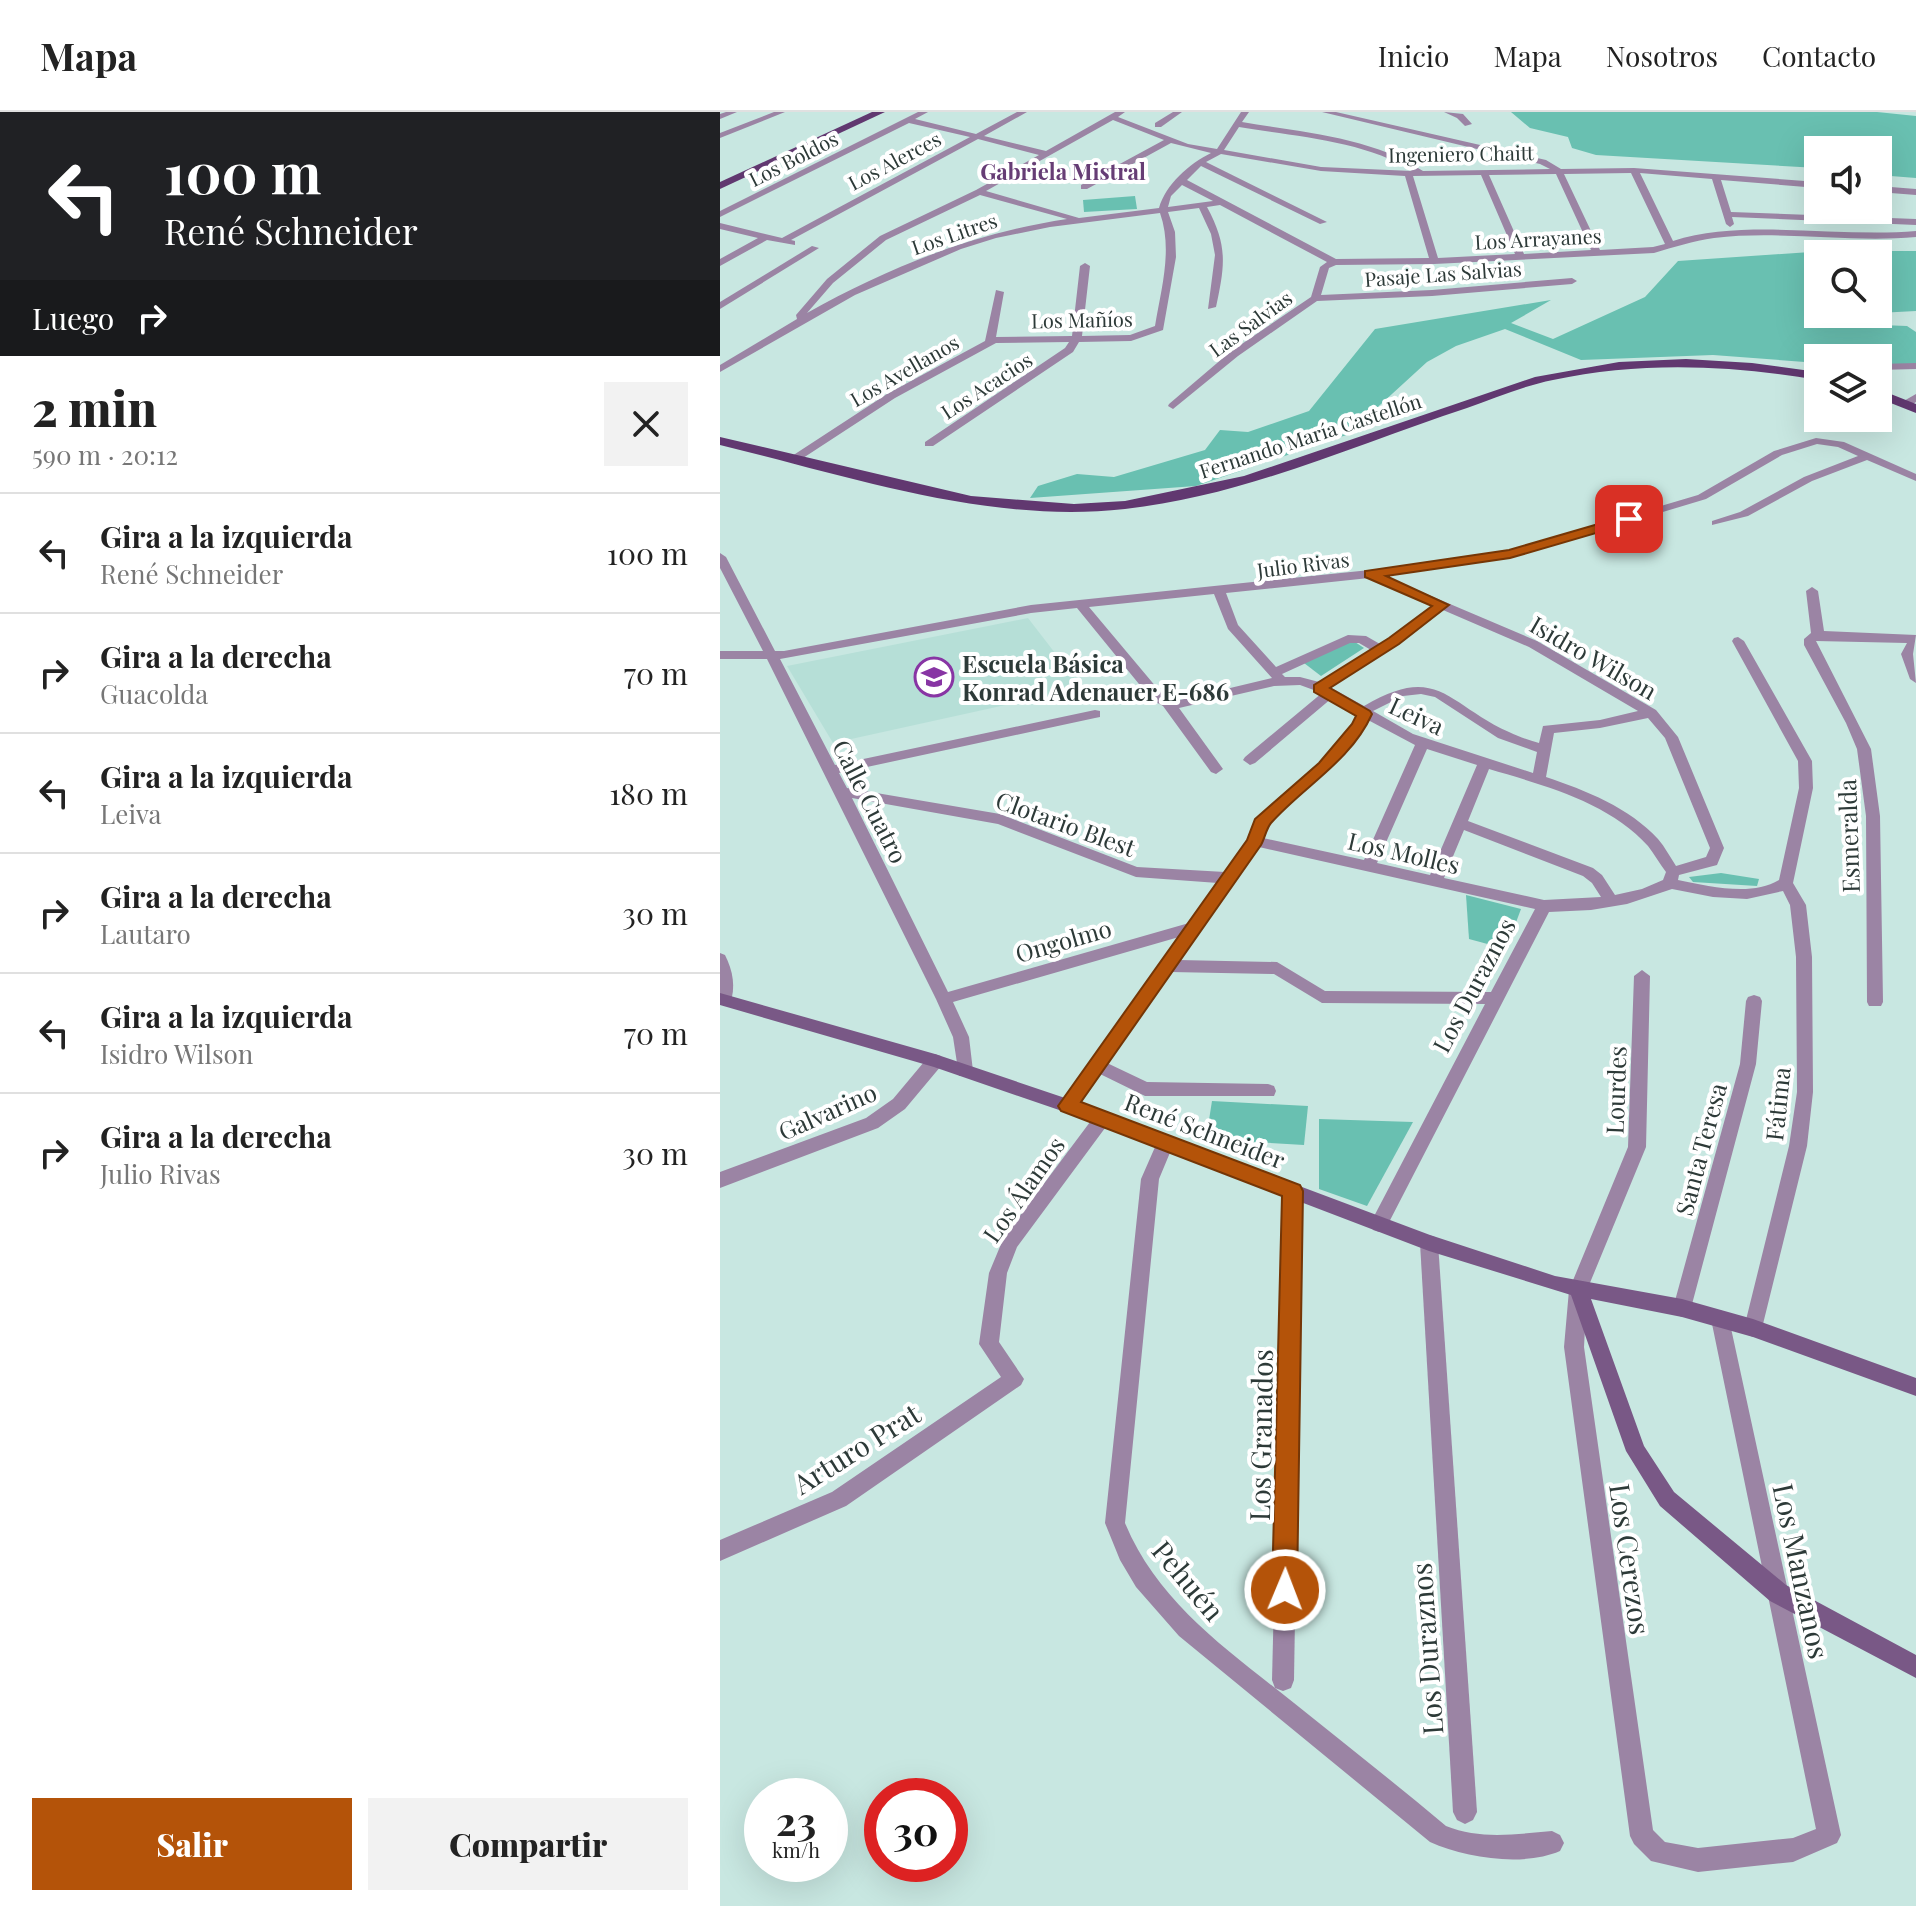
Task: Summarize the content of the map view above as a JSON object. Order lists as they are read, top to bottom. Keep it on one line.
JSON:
{"streets":{"main road":["Fernando María Castellón","René Schneider"],"street":["Ingeniero Chaitt","Los Boldos","Los Alerces","Los Litres","Los Arrayanes","Pasaje Las Salvias","Los Mañíos","Las Salvias","Los Avellanos","Los Acacios","Julio Rivas","Isidro Wilson","Leiva","Calle Cuatro","Clotario Blest","Esmeralda","Los Molles","Ongolmo","Los Duraznos","Lourdes","Fátima","Galvarino","Santa Teresa","Los Álamos","Los Granados","Arturo Prat","Los Cerezos","Los Manzanos","Pehuén"]},"crossings":[["Los Litres","Los Arrayanes"],["Los Litres","Los Mañíos"],["Los Arrayanes","Las Salvias"],["Pasaje Las Salvias","Las Salvias"],["Los Mañíos","Los Avellanos"],["Los Mañíos","Los Acacios"],["Los Avellanos","Fernando María Castellón"],["Julio Rivas","Isidro Wilson"],["Julio Rivas","Calle Cuatro"],["Isidro Wilson","Leiva"],["Isidro Wilson","Los Duraznos"],["Leiva","Los Duraznos"],["Calle Cuatro","Clotario Blest"],["Calle Cuatro","Ongolmo"],["Calle Cuatro","René Schneider"],["Los Molles","Los Duraznos"],["Los Duraznos","Fátima"],["Los Duraznos","René Schneider"],["Lourdes","René Schneider"],["Lourdes","Los Cerezos"],["Fátima","René Schneider"],["Galvarino","René Schneider"],["René Schneider","Santa Teresa"],["René Schneider","Los Álamos"],["René Schneider","Los Granados"],["René Schneider","Los Cerezos"],["René Schneider","Los Manzanos"],["René Schneider","Pehuén"],["Los Álamos","Arturo Prat"],["Los Cerezos","Los Manzanos"]],"districts":["Gabriela Mistral"],"places":{"school or university":["Escuela Básica Konrad Adenauer E-686"]},"page":{"header":"Mapa","nav":["Inicio","Mapa","Nosotros","Contacto"],"turn":["100 m","René Schneider"],"then":"Luego","heading":["2 min","590 m · 20:12"],"list":[{"name":"Gira a la izquierda","note":"René Schneider","value":"100 m"},{"name":"Gira a la derecha","note":"Guacolda","value":"70 m"},{"name":"Gira a la izquierda","note":"Leiva","value":"180 m"},{"name":"Gira a la derecha","note":"Lautaro","value":"30 m"},{"name":"Gira a la izquierda","note":"Isidro Wilson","value":"70 m"},{"name":"Gira a la derecha","note":"Julio Rivas","value":"30 m"}],"speed":"23 km/h","limit":"30","buttons":["Salir","Compartir"]}}
